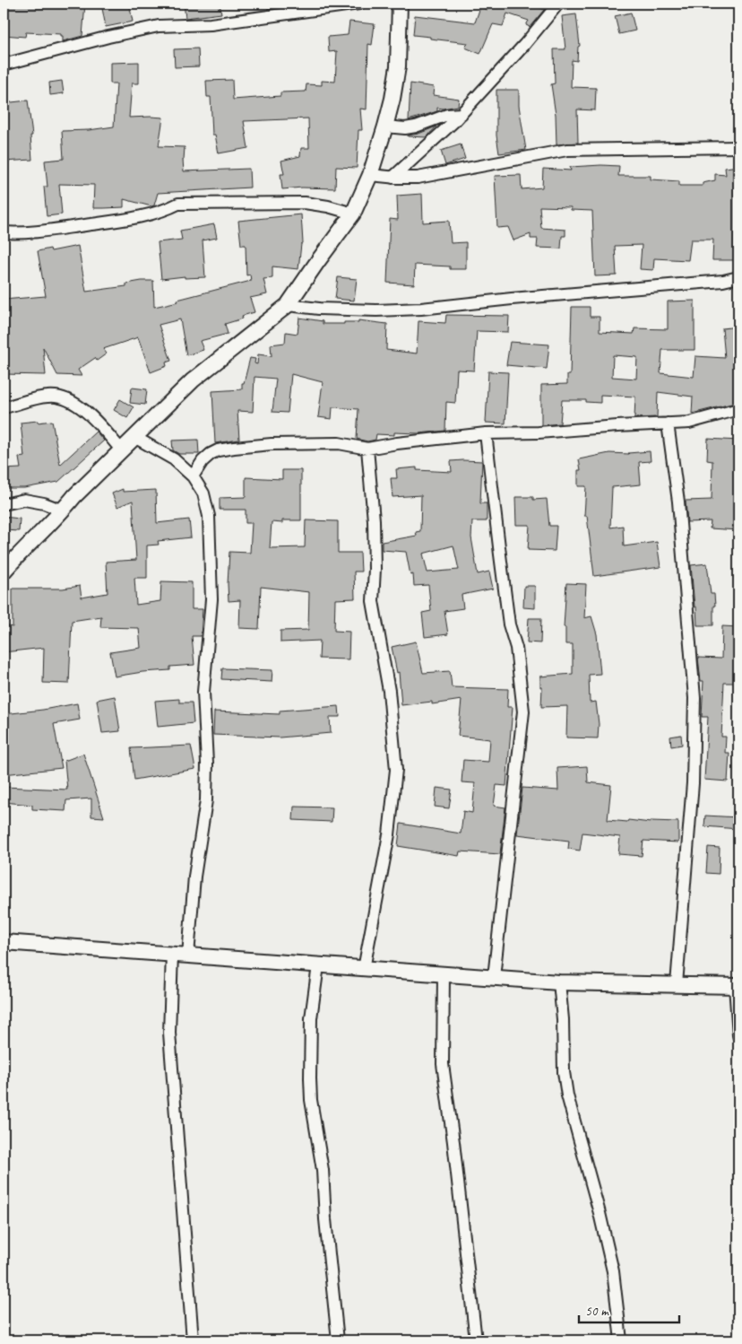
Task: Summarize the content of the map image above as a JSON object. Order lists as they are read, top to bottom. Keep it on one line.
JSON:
{"scale_bar":"50 m"}
